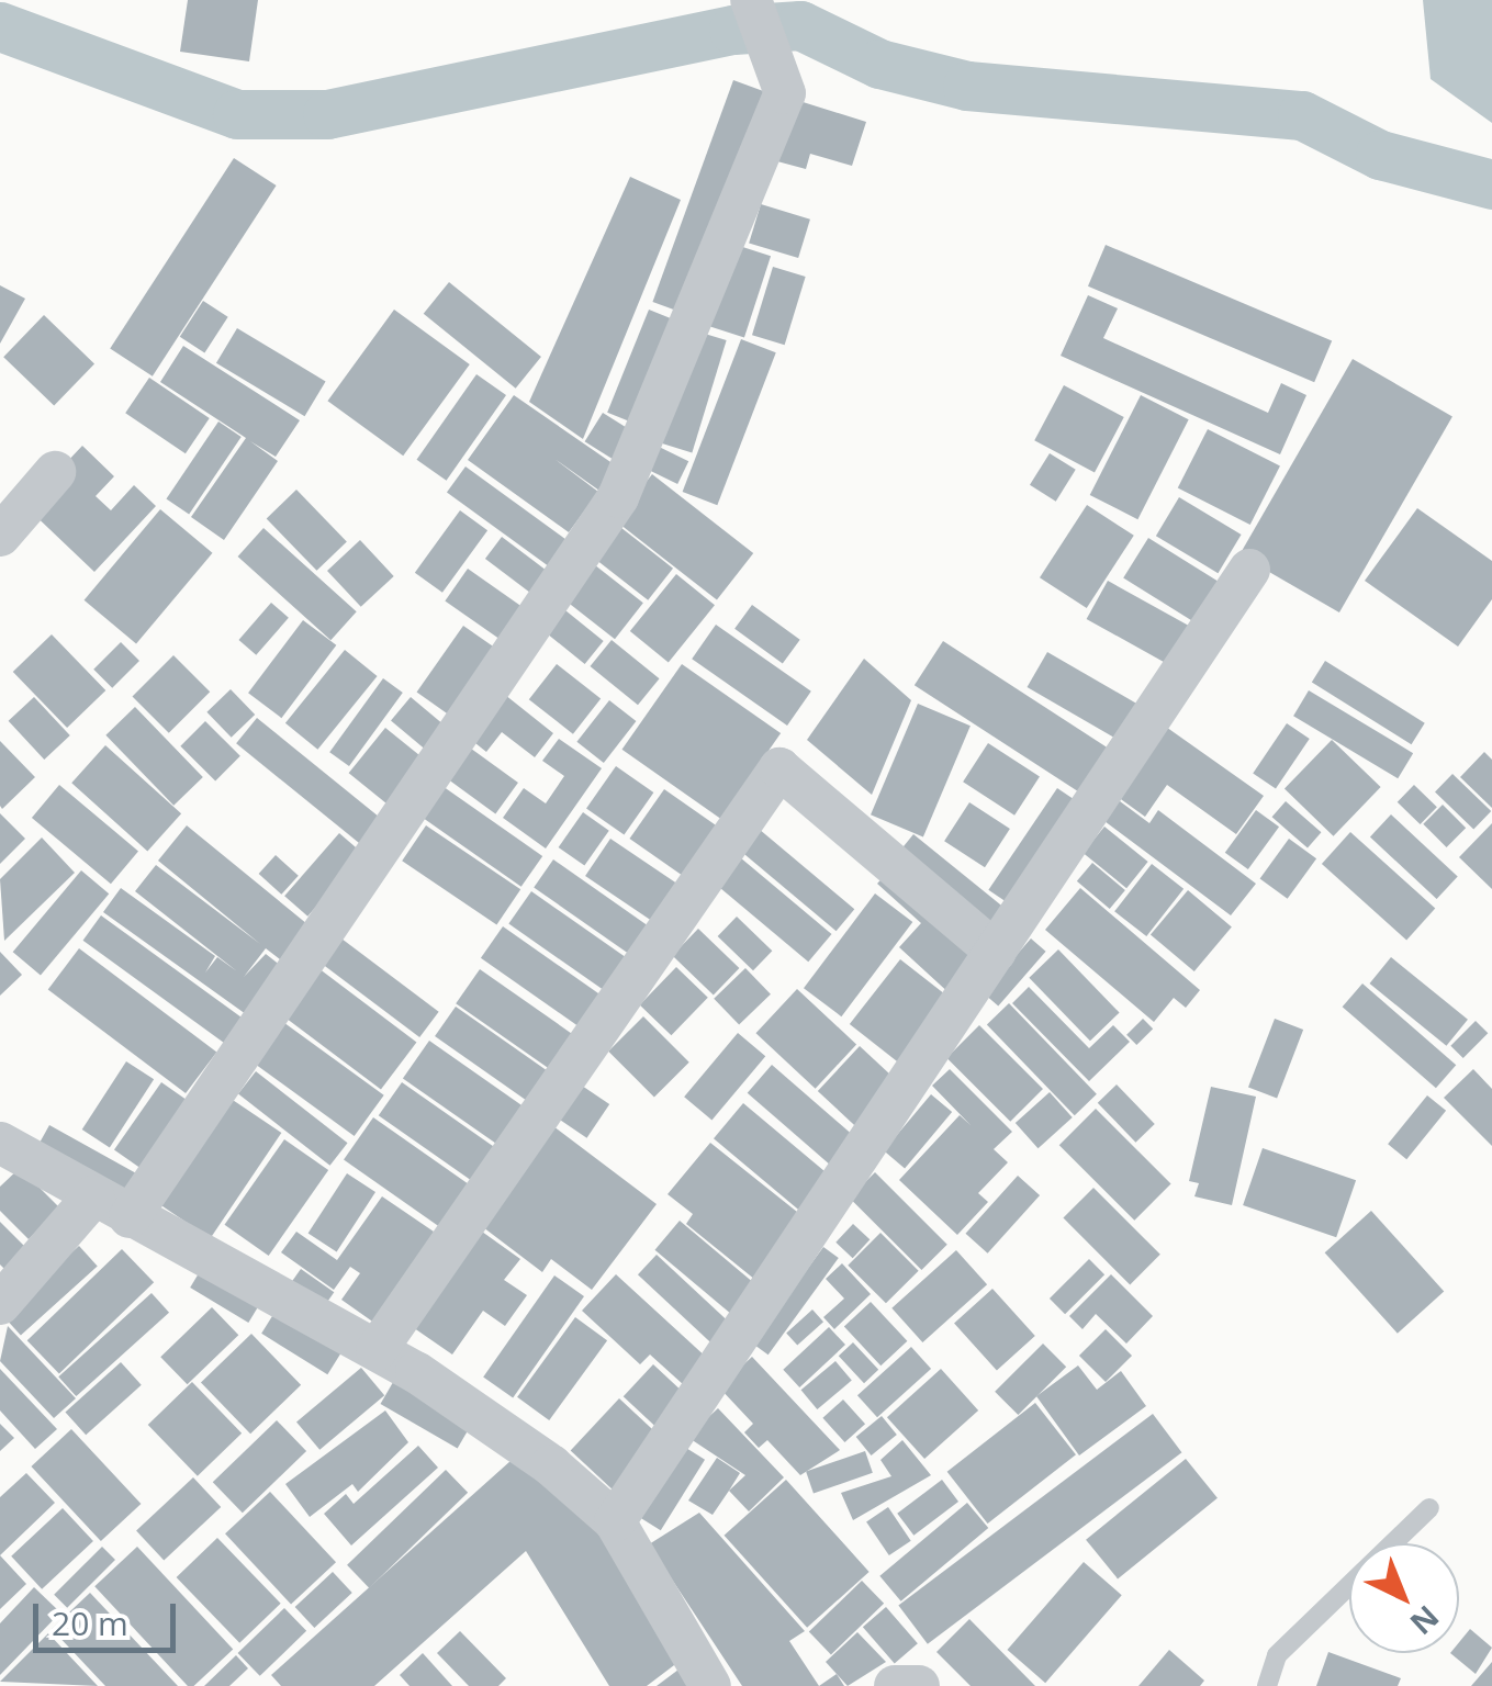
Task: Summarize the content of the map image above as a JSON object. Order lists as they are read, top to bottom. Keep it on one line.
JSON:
{"scale_bar":"20 m","north":"bottom right"}
